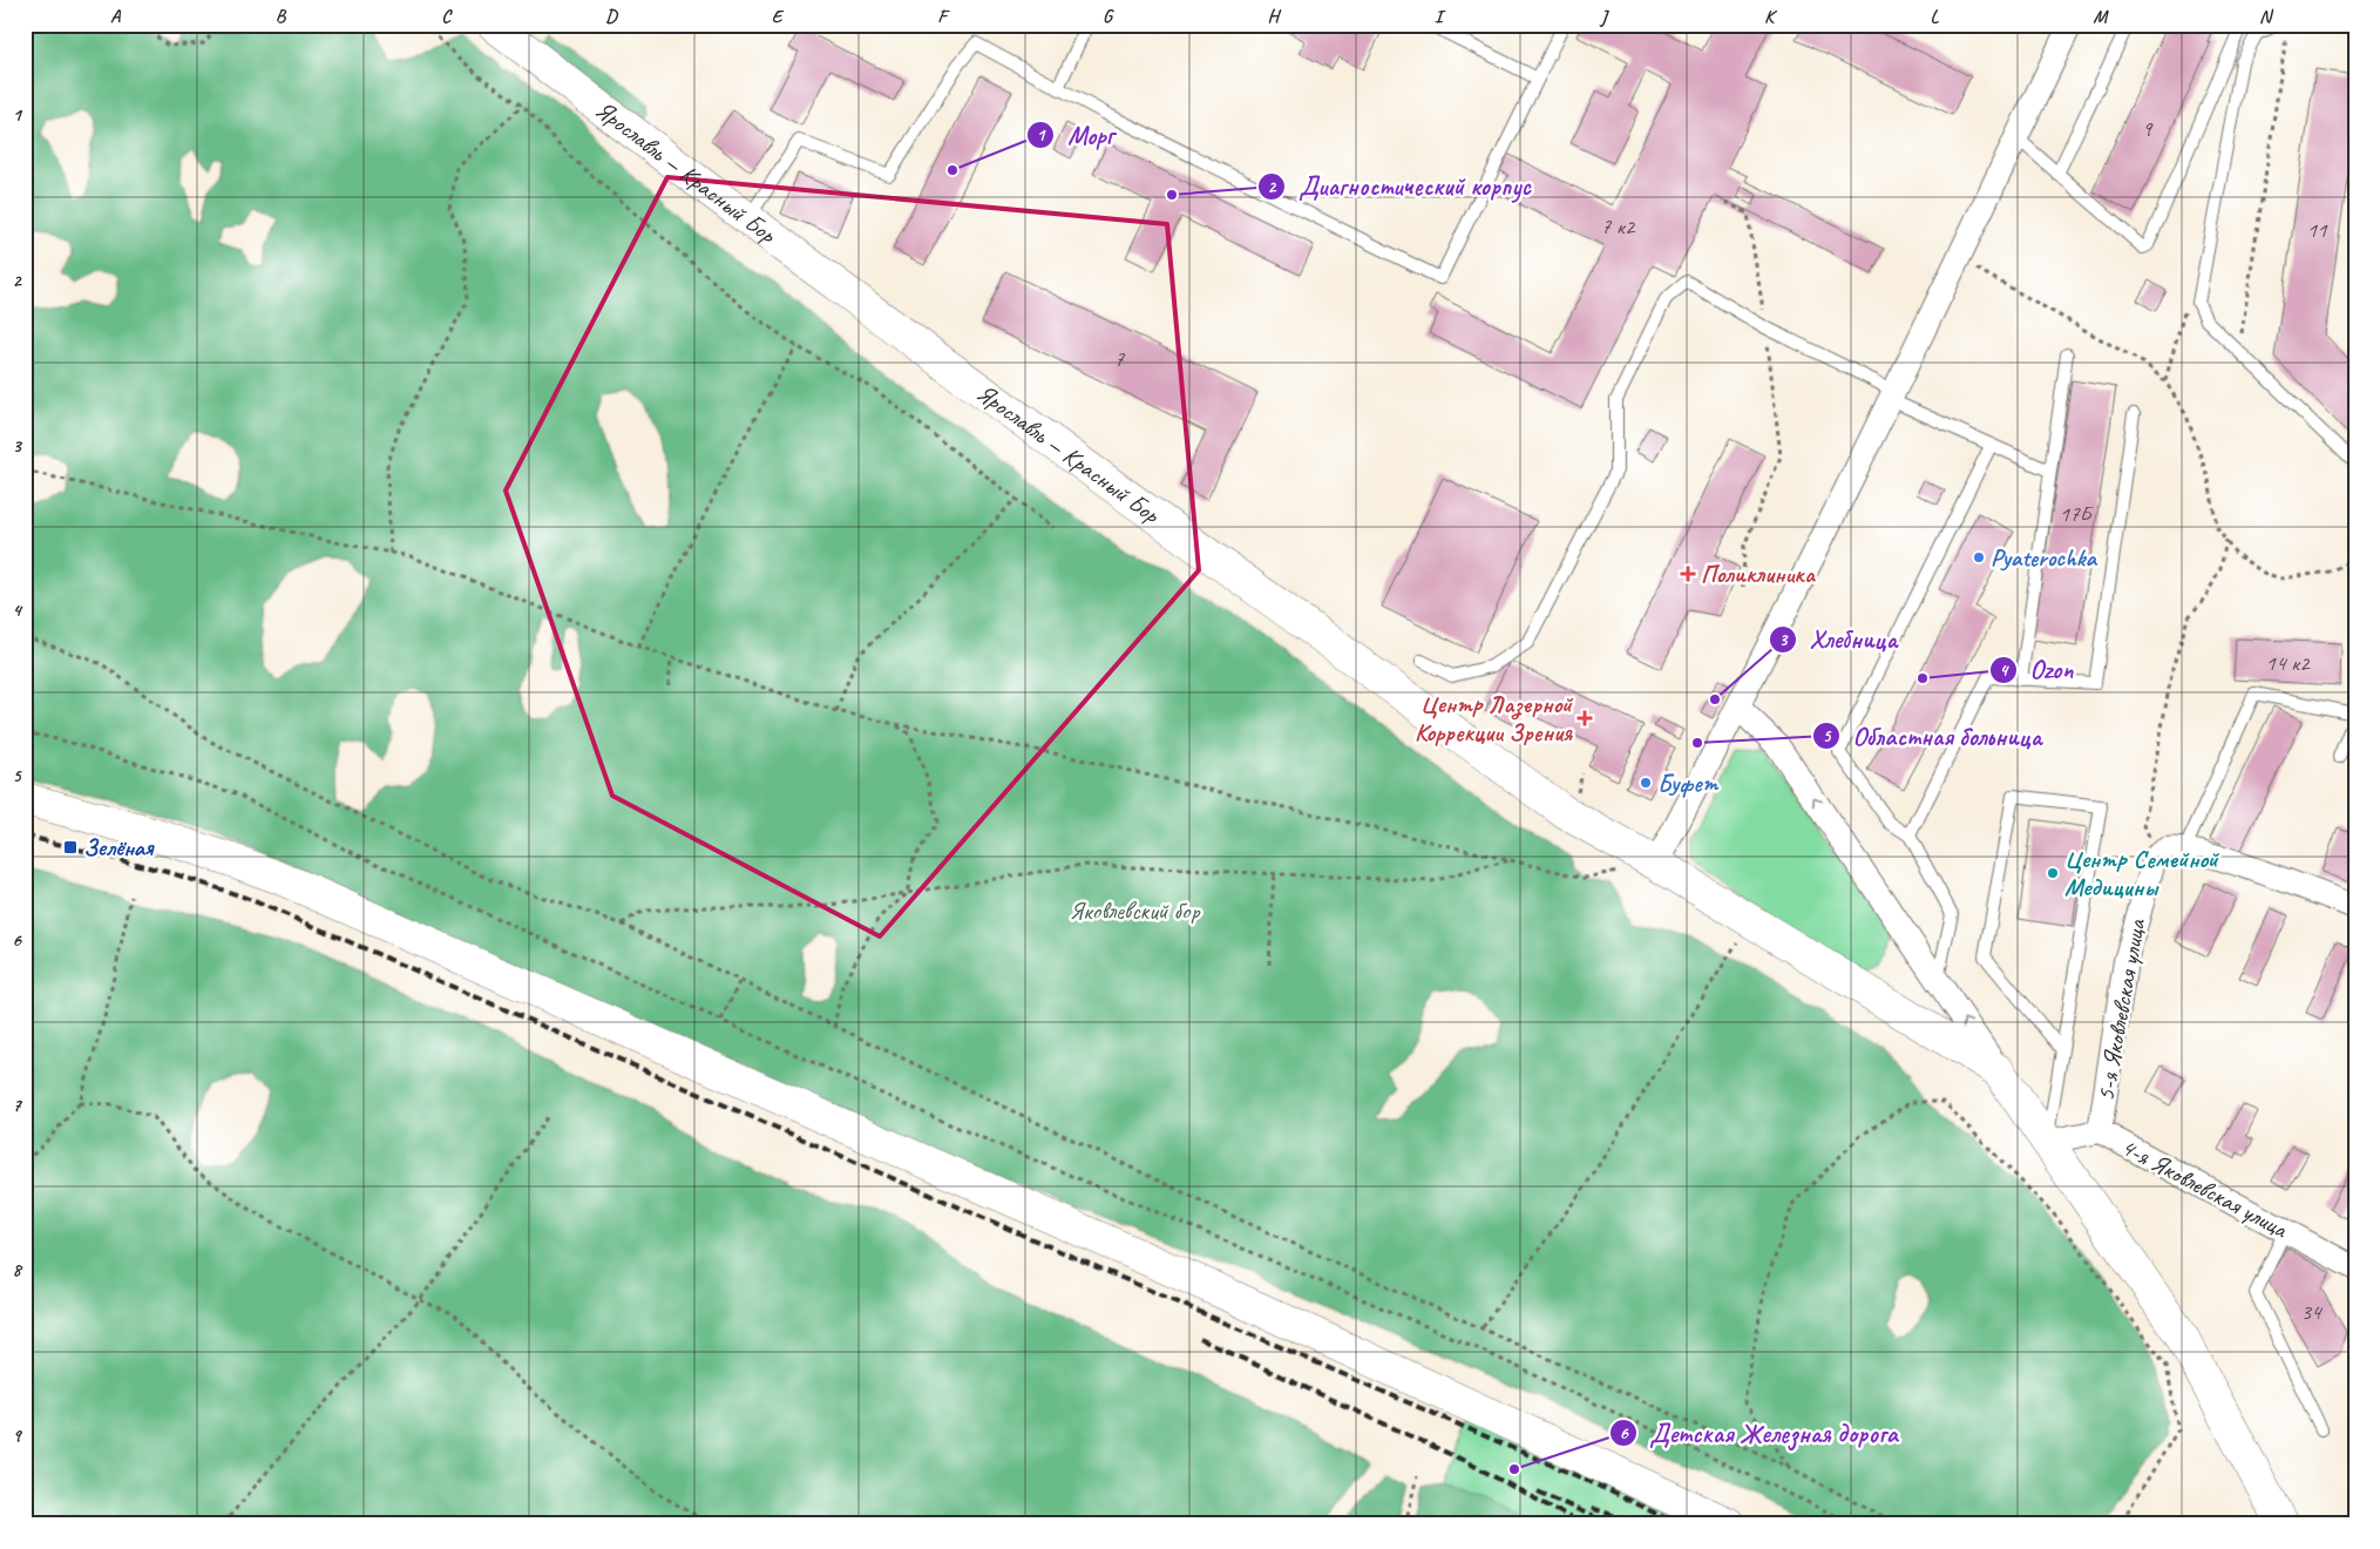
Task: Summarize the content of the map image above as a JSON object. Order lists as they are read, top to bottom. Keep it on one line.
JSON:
{"streets":{"street":["Ярославль — Красный Бор","5-я Яковлевская улица","4-я Яковлевская улица"]},"crossings":[["5-я Яковлевская улица","4-я Яковлевская улица"]],"parks":["Яковлевский бор"],"places":{"other":["Морг","Диагностический корпус","Pyaterochka","Ozon","Хлебница","Областная больница","Буфет","Центр Семейной Медицины","Детская Железная дорога"],"health":["Поликлиника","Центр Лазерной Коррекции Зрения"],"transit":["Зелёная"]},"house_numbers":["9","7 к2","11","7","17Б","14 к2","34"],"grid":{"columns":["A","B","C","D","E","F","G","H","I","J","K","L","M","N"],"rows":["1","2","3","4","5","6","7","8","9"]}}
